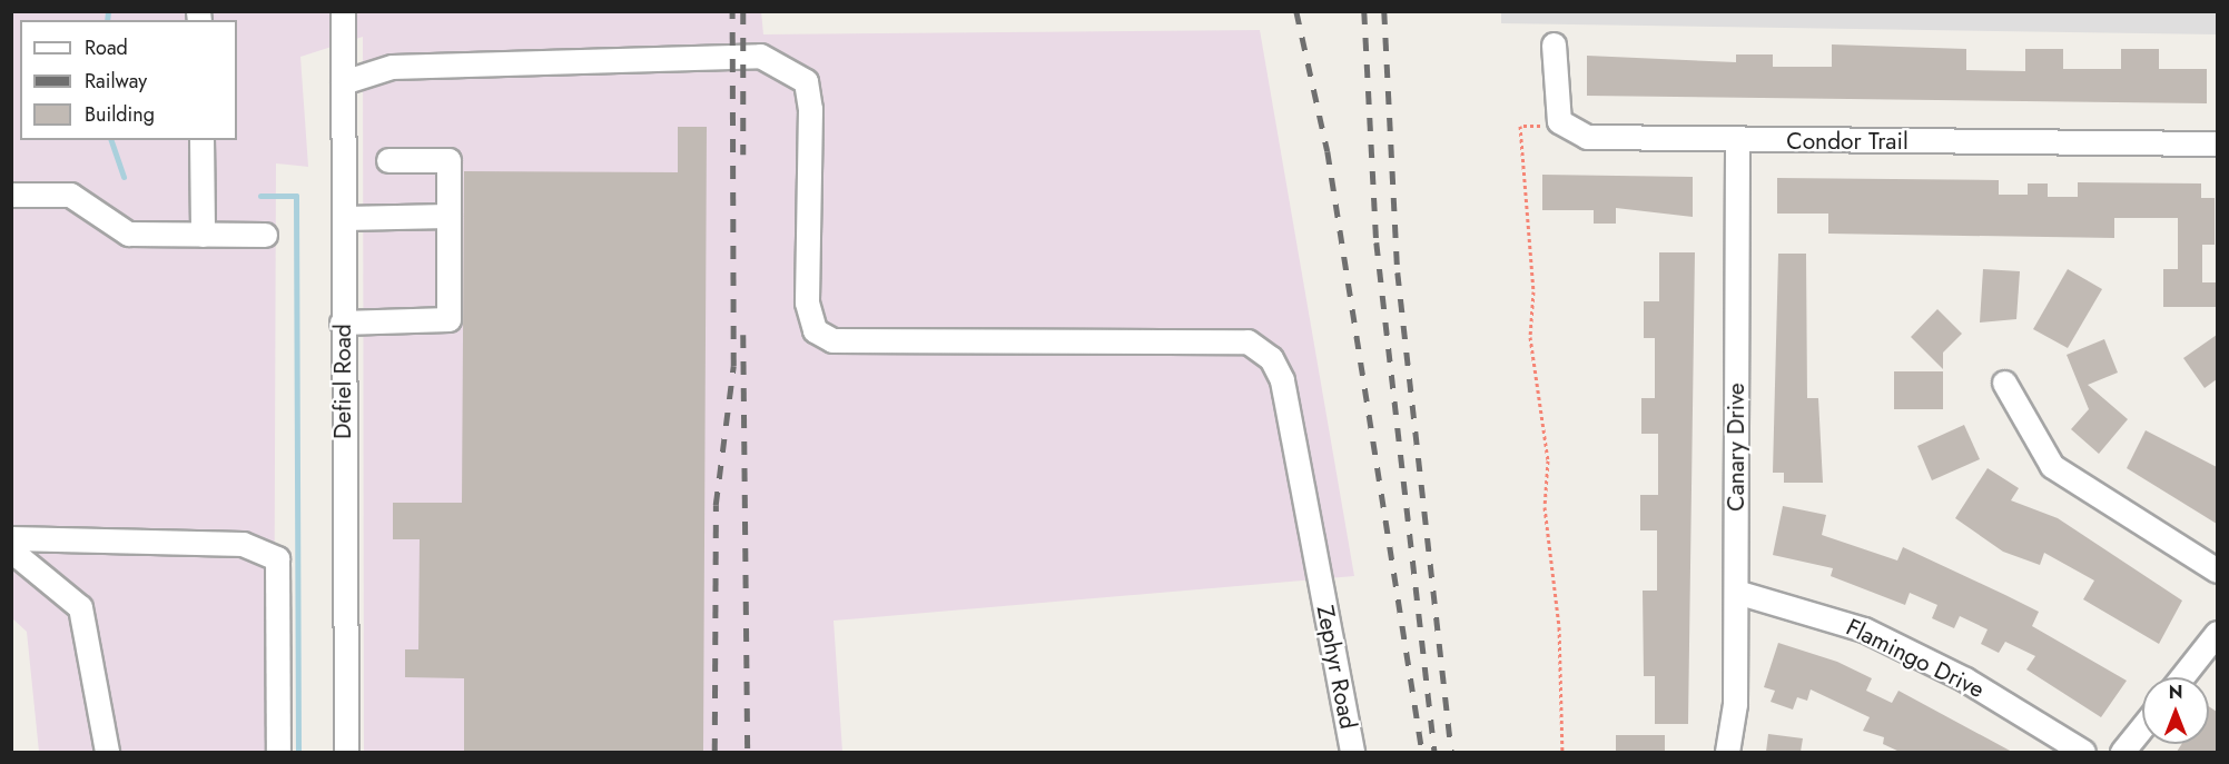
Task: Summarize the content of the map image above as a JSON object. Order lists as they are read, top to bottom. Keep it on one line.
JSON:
{"streets":{"street":["Condor Trail","Defiel Road","Canary Drive","Flamingo Drive","Zephyr Road"]},"crossings":[["Condor Trail","Canary Drive"],["Defiel Road","Zephyr Road"],["Canary Drive","Flamingo Drive"]],"legend":["Road","Railway","Building"],"north":"top"}
